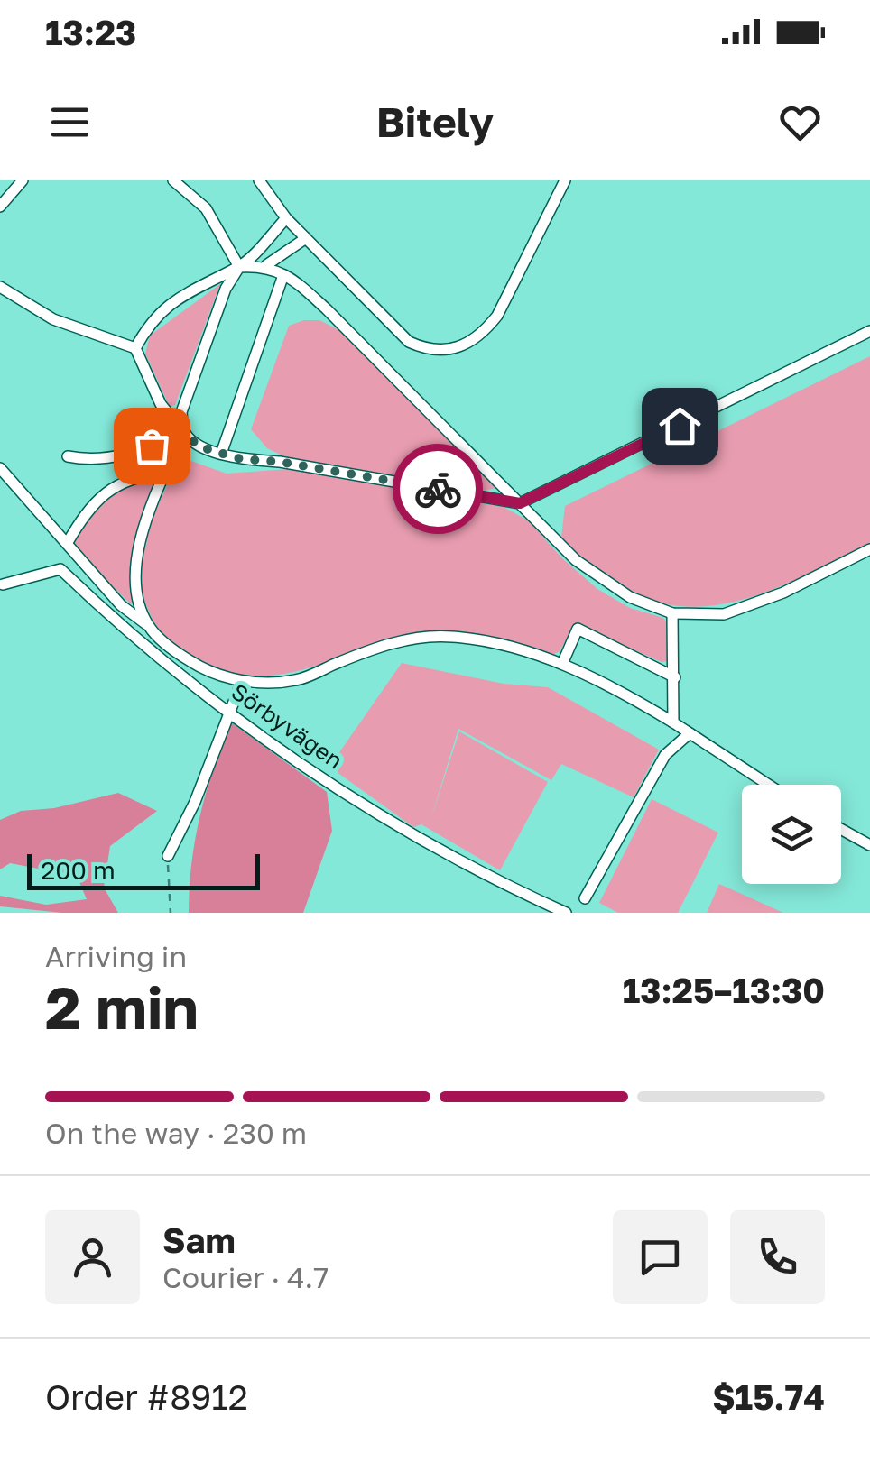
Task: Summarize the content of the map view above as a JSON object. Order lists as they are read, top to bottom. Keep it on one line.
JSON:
{"streets":{"street":["Sörbyvägen"]},"scale_bar":"200 m","page":{"status":"13:23","header":"Bitely","scale":"200 m","heading":["2 min","Arriving in","13:25–13:30"],"panel":["Sam","Courier · 4.7","Order #8912","$15.74"],"bar":"On the way · 230 m"}}
